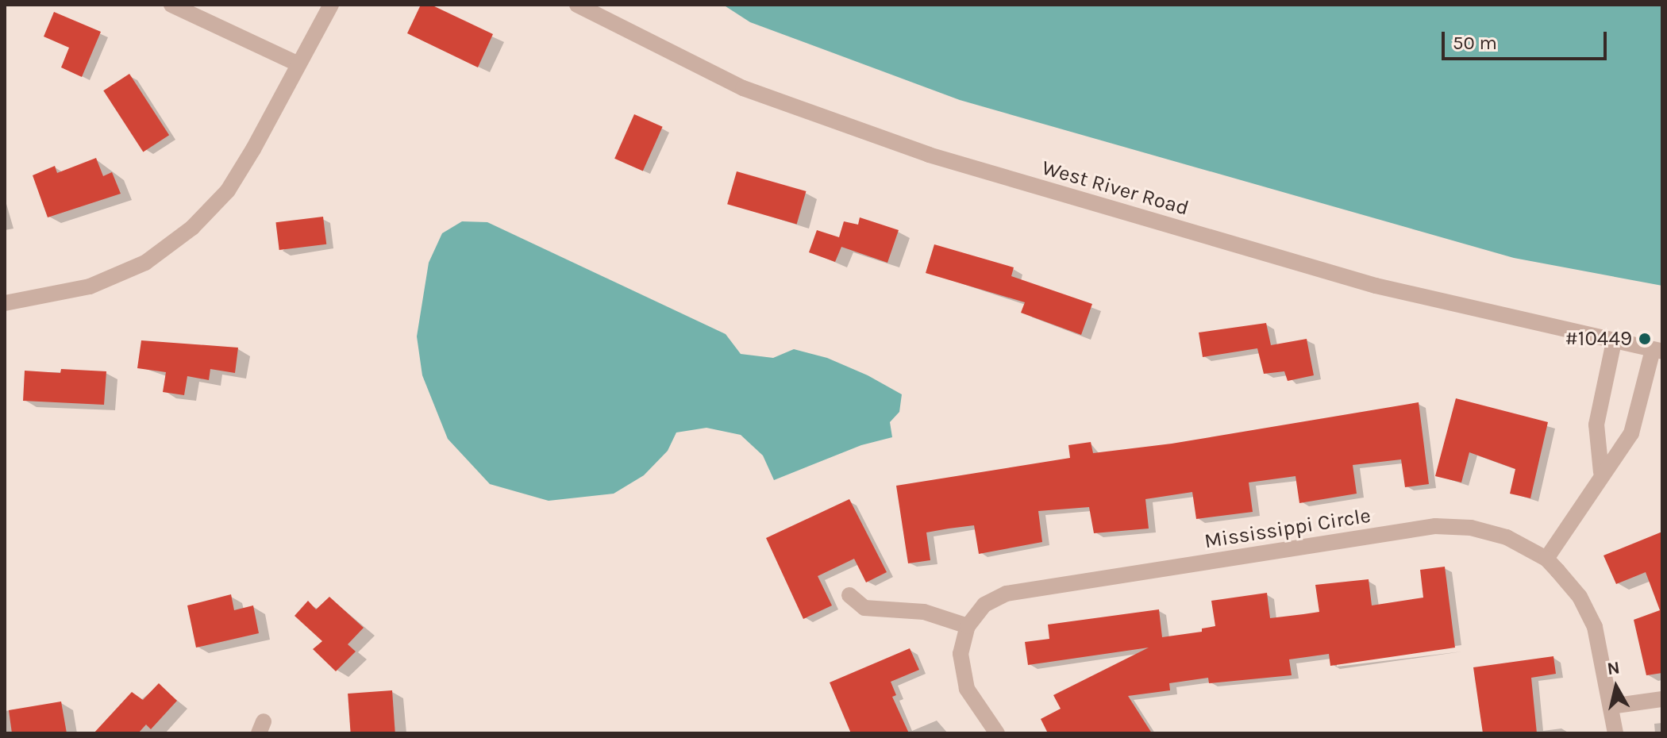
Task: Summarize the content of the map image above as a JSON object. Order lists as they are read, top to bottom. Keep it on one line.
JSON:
{"streets":{"street":["West River Road","Mississippi Circle"]},"places":["#10449"],"scale_bar":"50 m","north":"top"}
